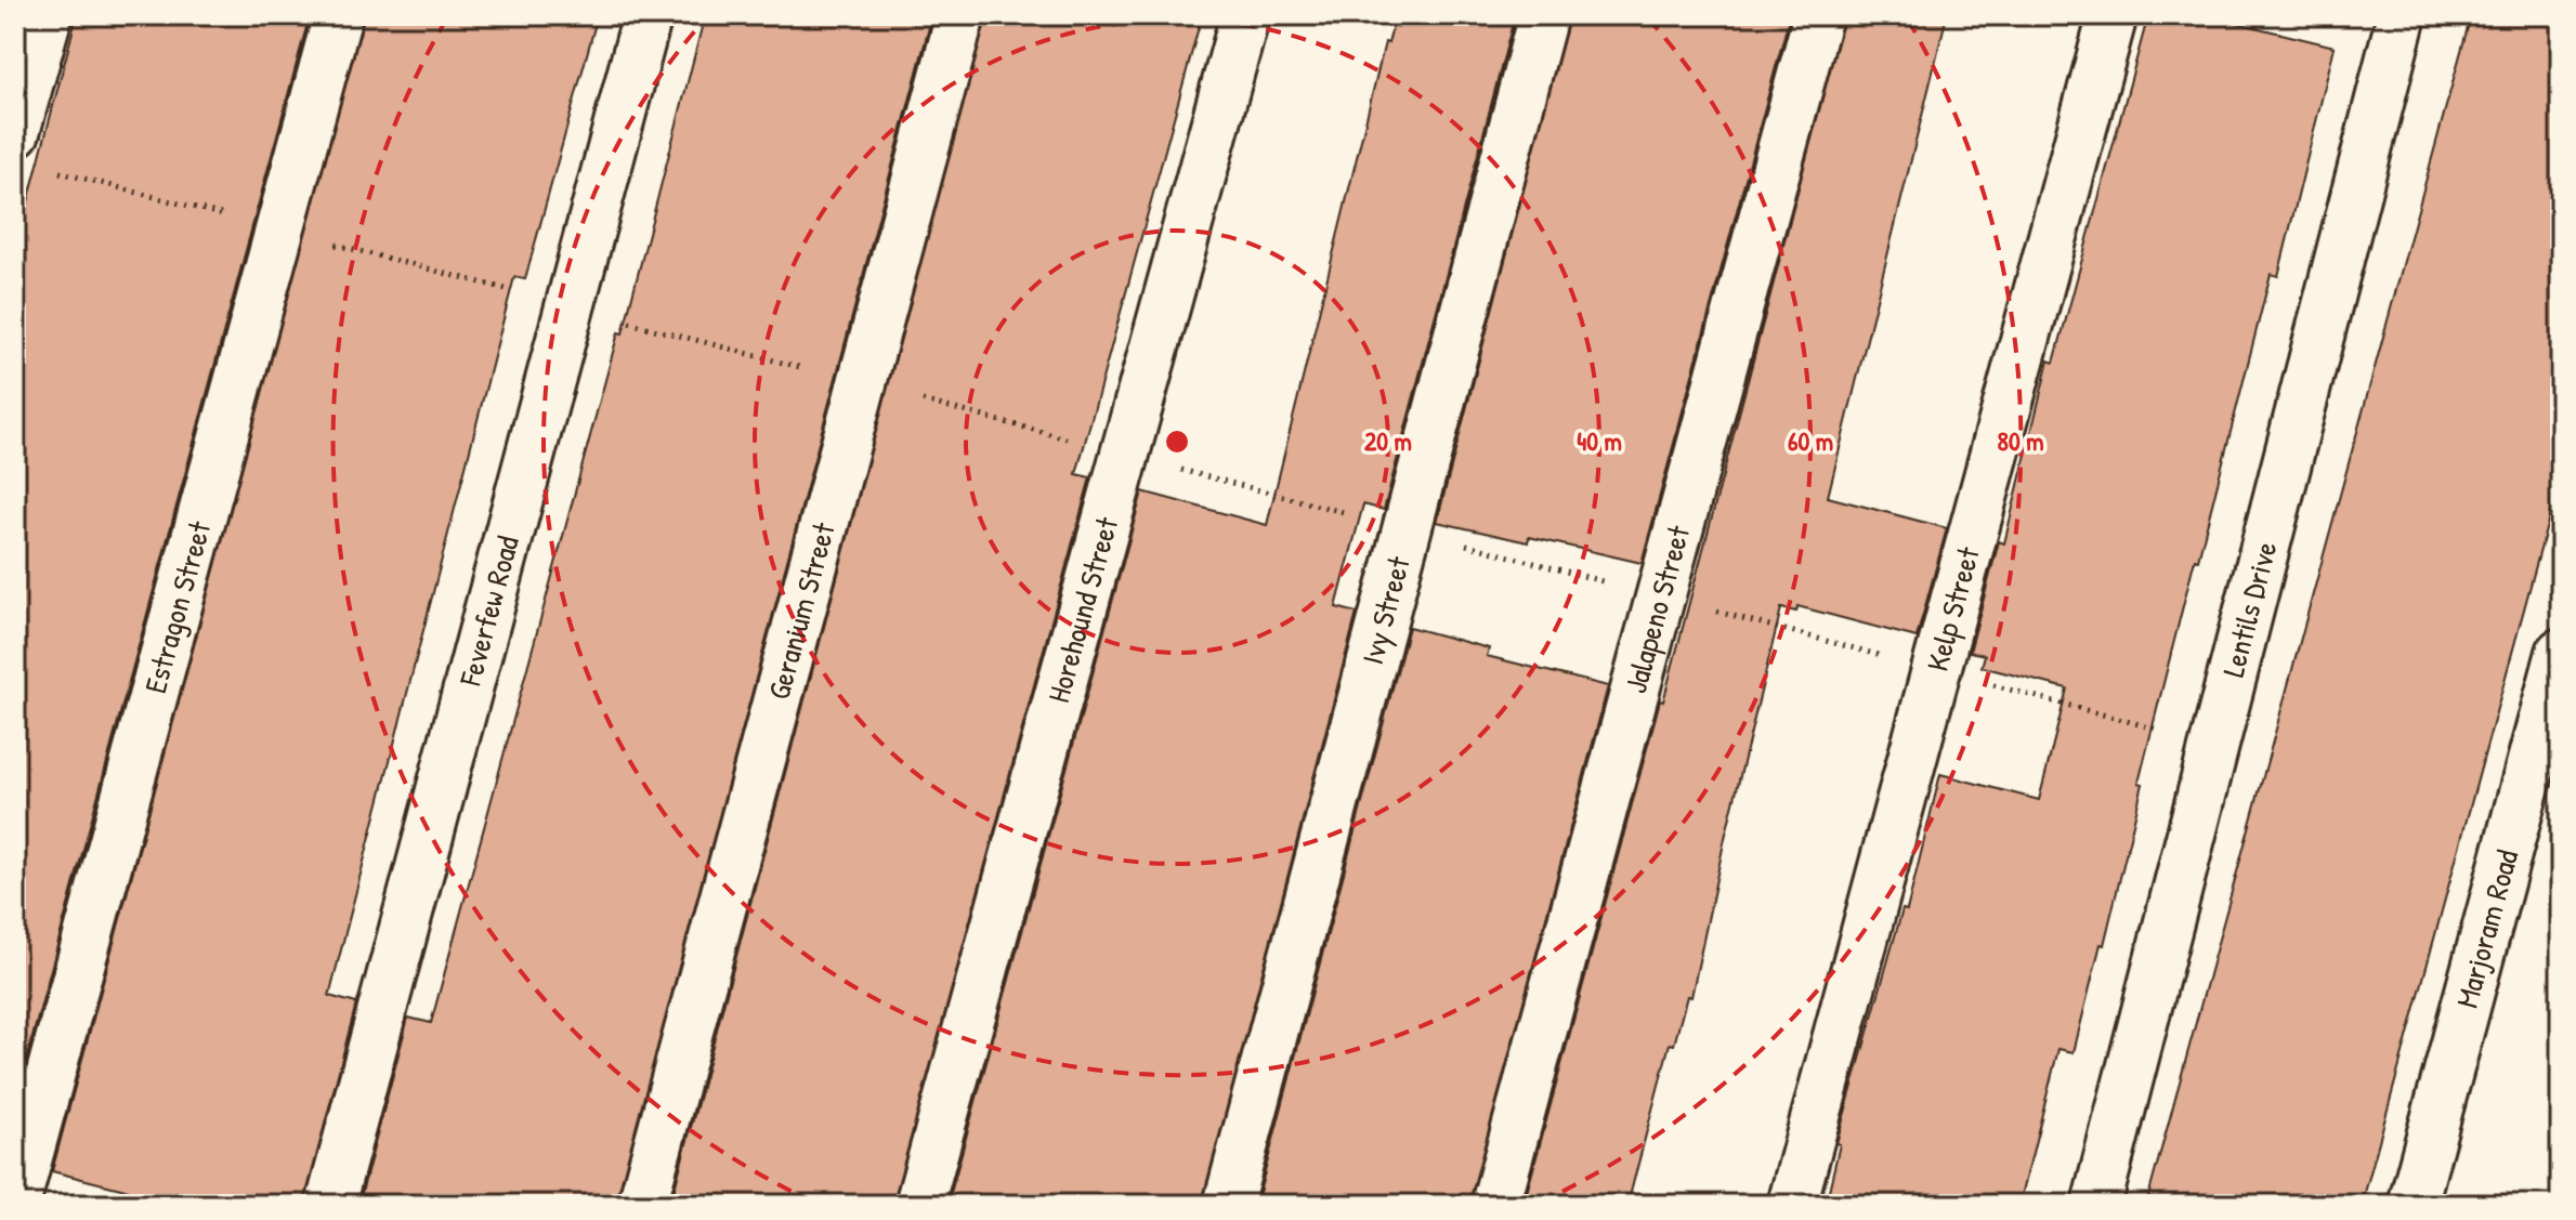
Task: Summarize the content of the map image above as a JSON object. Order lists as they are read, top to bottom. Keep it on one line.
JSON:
{"streets":{"street":["Estragon Street","Geranium Street","Horehound Street","Ivy Street","Jalapeno Street","Kelp Street","Feverfew Road","Lentils Drive","Marjoram Road"]},"rings":["20 m","40 m","60 m","80 m"]}
